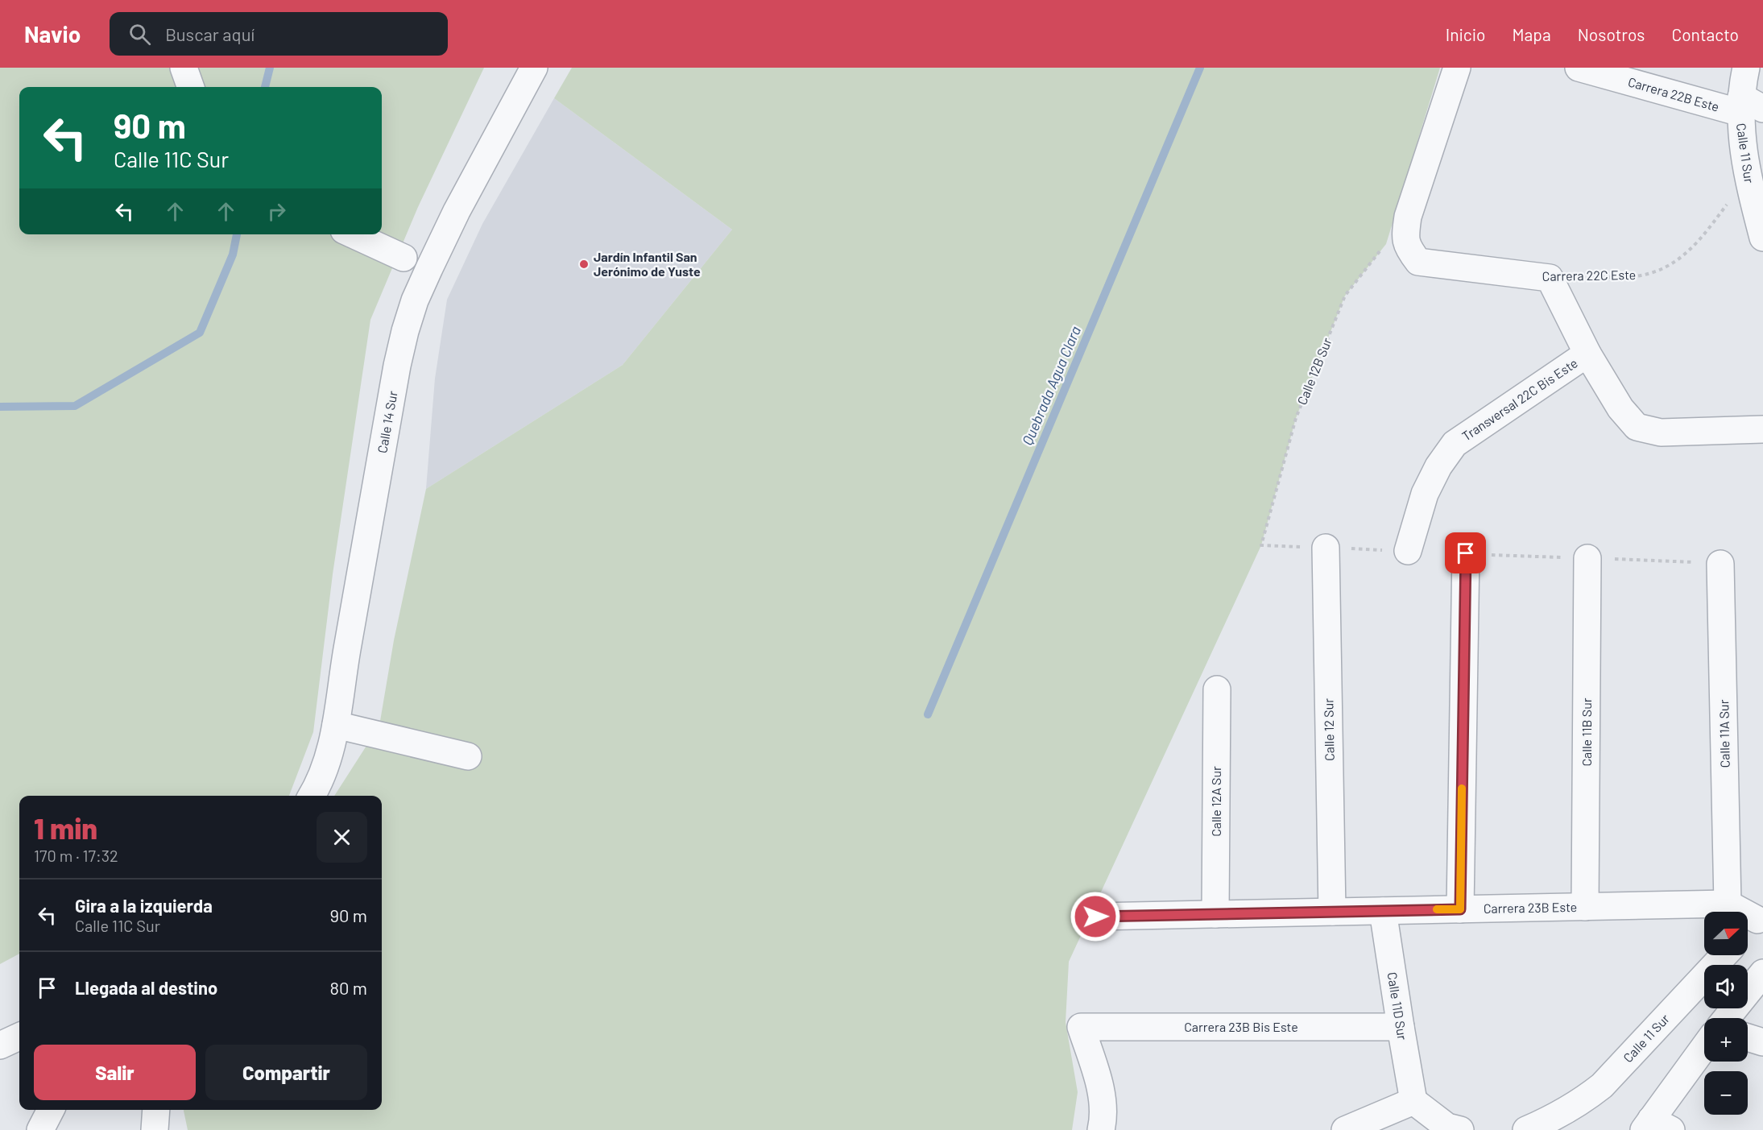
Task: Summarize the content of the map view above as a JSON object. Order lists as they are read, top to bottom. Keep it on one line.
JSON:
{"streets":{"street":["Carrera 22B Este","Calle 11 Sur","Carrera 22C Este","Transversal 22C Bis Este","Calle 14 Sur","Calle 12 Sur","Calle 11B Sur","Calle 11A Sur","Calle 12A Sur","Carrera 23B Este","Calle 11D Sur","Carrera 23B Bis Este"],"path":["Calle 12B Sur"]},"crossings":[["Carrera 22B Este","Calle 11 Sur"],["Calle 11 Sur","Carrera 22C Este"],["Carrera 22C Este","Calle 12B Sur"],["Calle 12 Sur","Carrera 23B Este"],["Calle 11B Sur","Carrera 23B Este"],["Calle 11A Sur","Carrera 23B Este"],["Calle 12A Sur","Carrera 23B Este"],["Carrera 23B Este","Calle 11D Sur"],["Calle 11D Sur","Carrera 23B Bis Este"]],"water":["Quebrada Agua Clara"],"places":["Jardín Infantil San Jerónimo de Yuste"],"north":"right","page":{"header":"Navio","search":"Buscar aquí","nav":["Inicio","Mapa","Nosotros","Contacto"],"turn":["90 m","Calle 11C Sur"],"heading":["1 min","170 m · 17:32"],"list":[{"name":"Gira a la izquierda","note":"Calle 11C Sur","value":"90 m"},{"name":"Llegada al destino","value":"80 m"}],"map_buttons":["+","−"],"buttons":["Salir","Compartir"]}}
